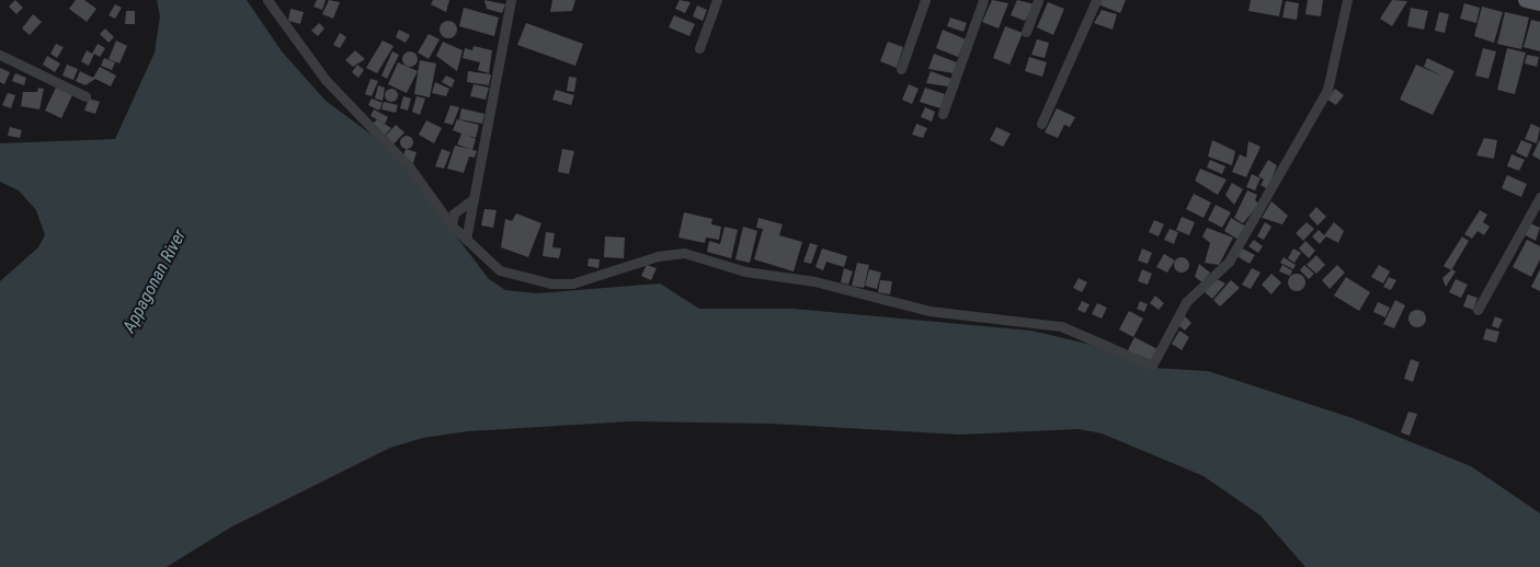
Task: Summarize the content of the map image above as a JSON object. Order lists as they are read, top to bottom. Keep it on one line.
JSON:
{"water":["Appagonan River"]}
